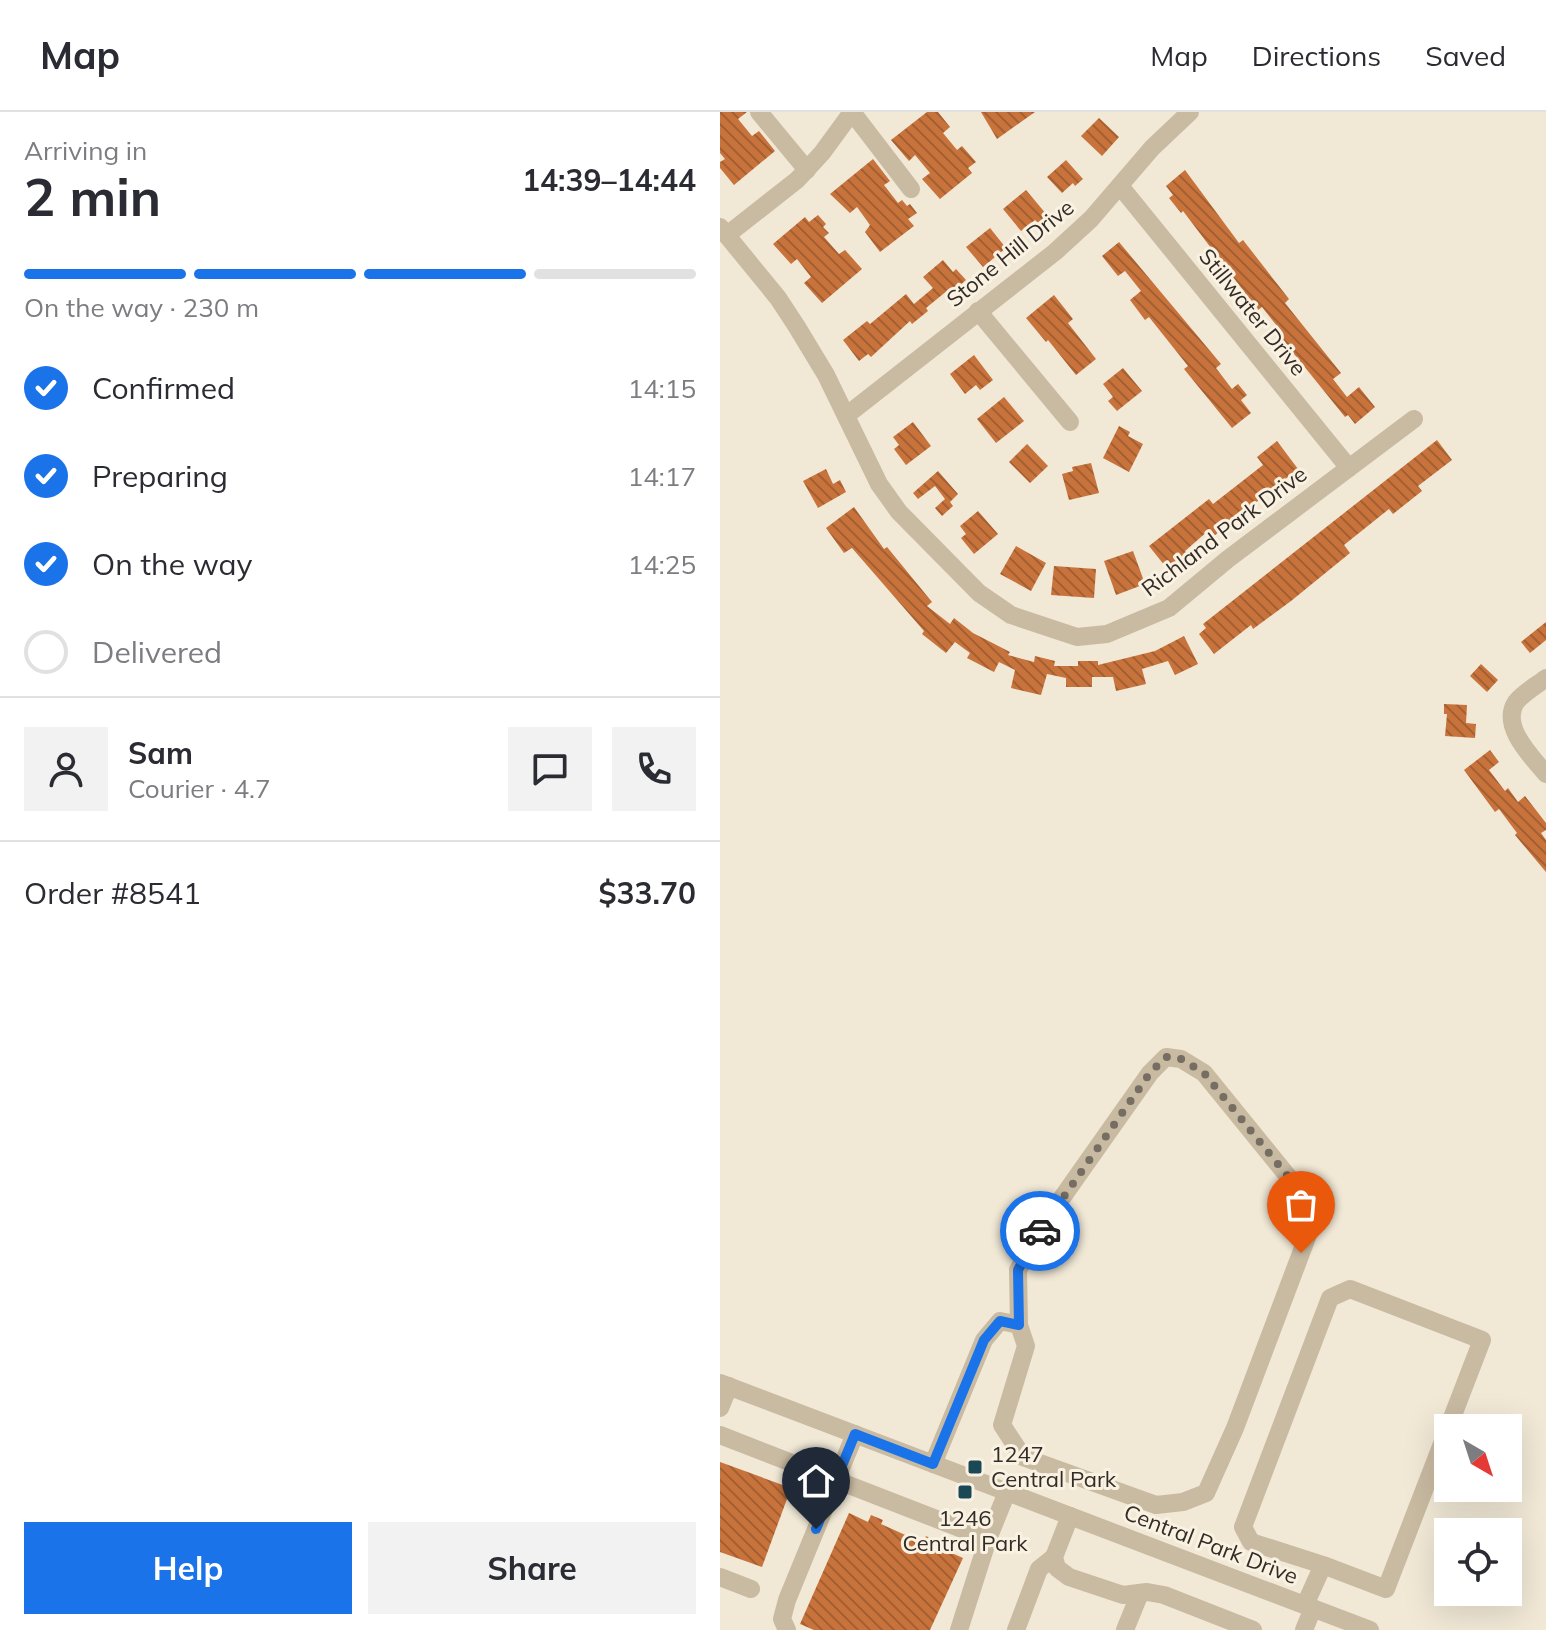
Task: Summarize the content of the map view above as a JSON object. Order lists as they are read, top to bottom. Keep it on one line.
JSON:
{"streets":{"street":["Stone Hill Drive","Stillwater Drive","Richland Park Drive","Central Park Drive"]},"crossings":[["Stone Hill Drive","Stillwater Drive"],["Stone Hill Drive","Richland Park Drive"],["Stillwater Drive","Richland Park Drive"]],"places":{"transit":["1247 Central Park","1246 Central Park"]},"north":"bottom right","page":{"header":"Map","nav":["Map","Directions","Saved"],"heading":["2 min","Arriving in","14:39–14:44"],"panel":["Sam","Courier · 4.7","Order #8541","$33.70"],"bar":"On the way · 230 m","list":[["Confirmed","14:15"],["Preparing","14:17"],["On the way","14:25"],"Delivered"],"buttons":["Help","Share"]}}
